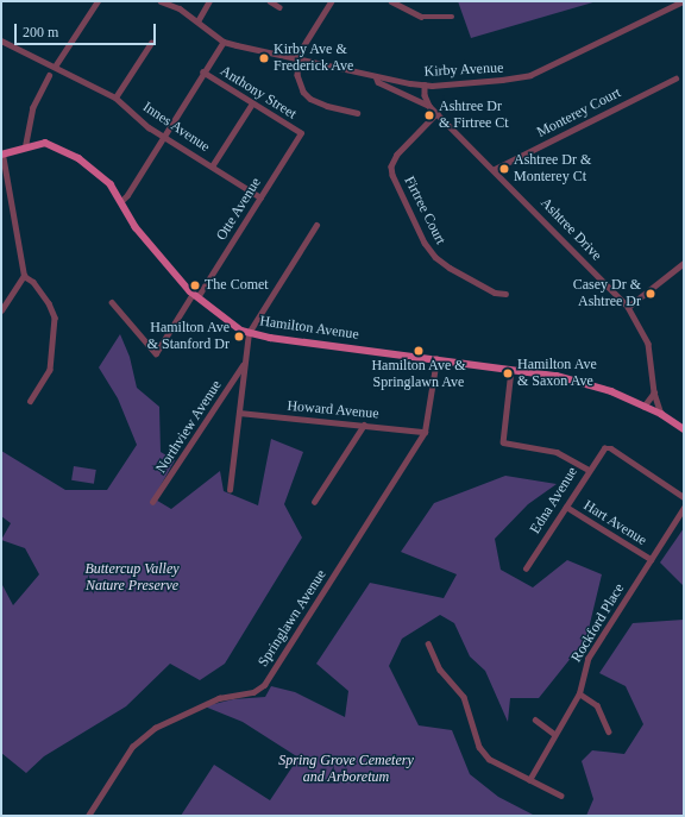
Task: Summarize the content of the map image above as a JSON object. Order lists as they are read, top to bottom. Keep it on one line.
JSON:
{"streets":{"main road":["Hamilton Avenue"],"street":["Kirby Avenue","Anthony Street","Monterey Court","Innes Avenue","Otte Avenue","Firtree Court","Ashtree Drive","Howard Avenue","Northview Avenue","Edna Avenue","Hart Avenue","Springlawn Avenue","Rockford Place"]},"crossings":[["Kirby Avenue","Ashtree Drive"],["Anthony Street","Otte Avenue"],["Monterey Court","Ashtree Drive"],["Innes Avenue","Otte Avenue"],["Otte Avenue","Hamilton Avenue"],["Firtree Court","Ashtree Drive"],["Ashtree Drive","Hamilton Avenue"],["Hamilton Avenue","Springlawn Avenue"],["Howard Avenue","Springlawn Avenue"],["Edna Avenue","Hart Avenue"],["Hart Avenue","Rockford Place"]],"parks":["Buttercup Valley Nature Preserve","Spring Grove Cemetery and Arboretum"],"places":["Kirby Ave & Frederick Ave","Ashtree Dr & Firtree Ct","Ashtree Dr & Monterey Ct","The Comet","Casey Dr & Ashtree Dr","Hamilton Ave & Stanford Dr","Hamilton Ave & Springlawn Ave","Hamilton Ave & Saxon Ave"],"scale_bar":"200 m"}
